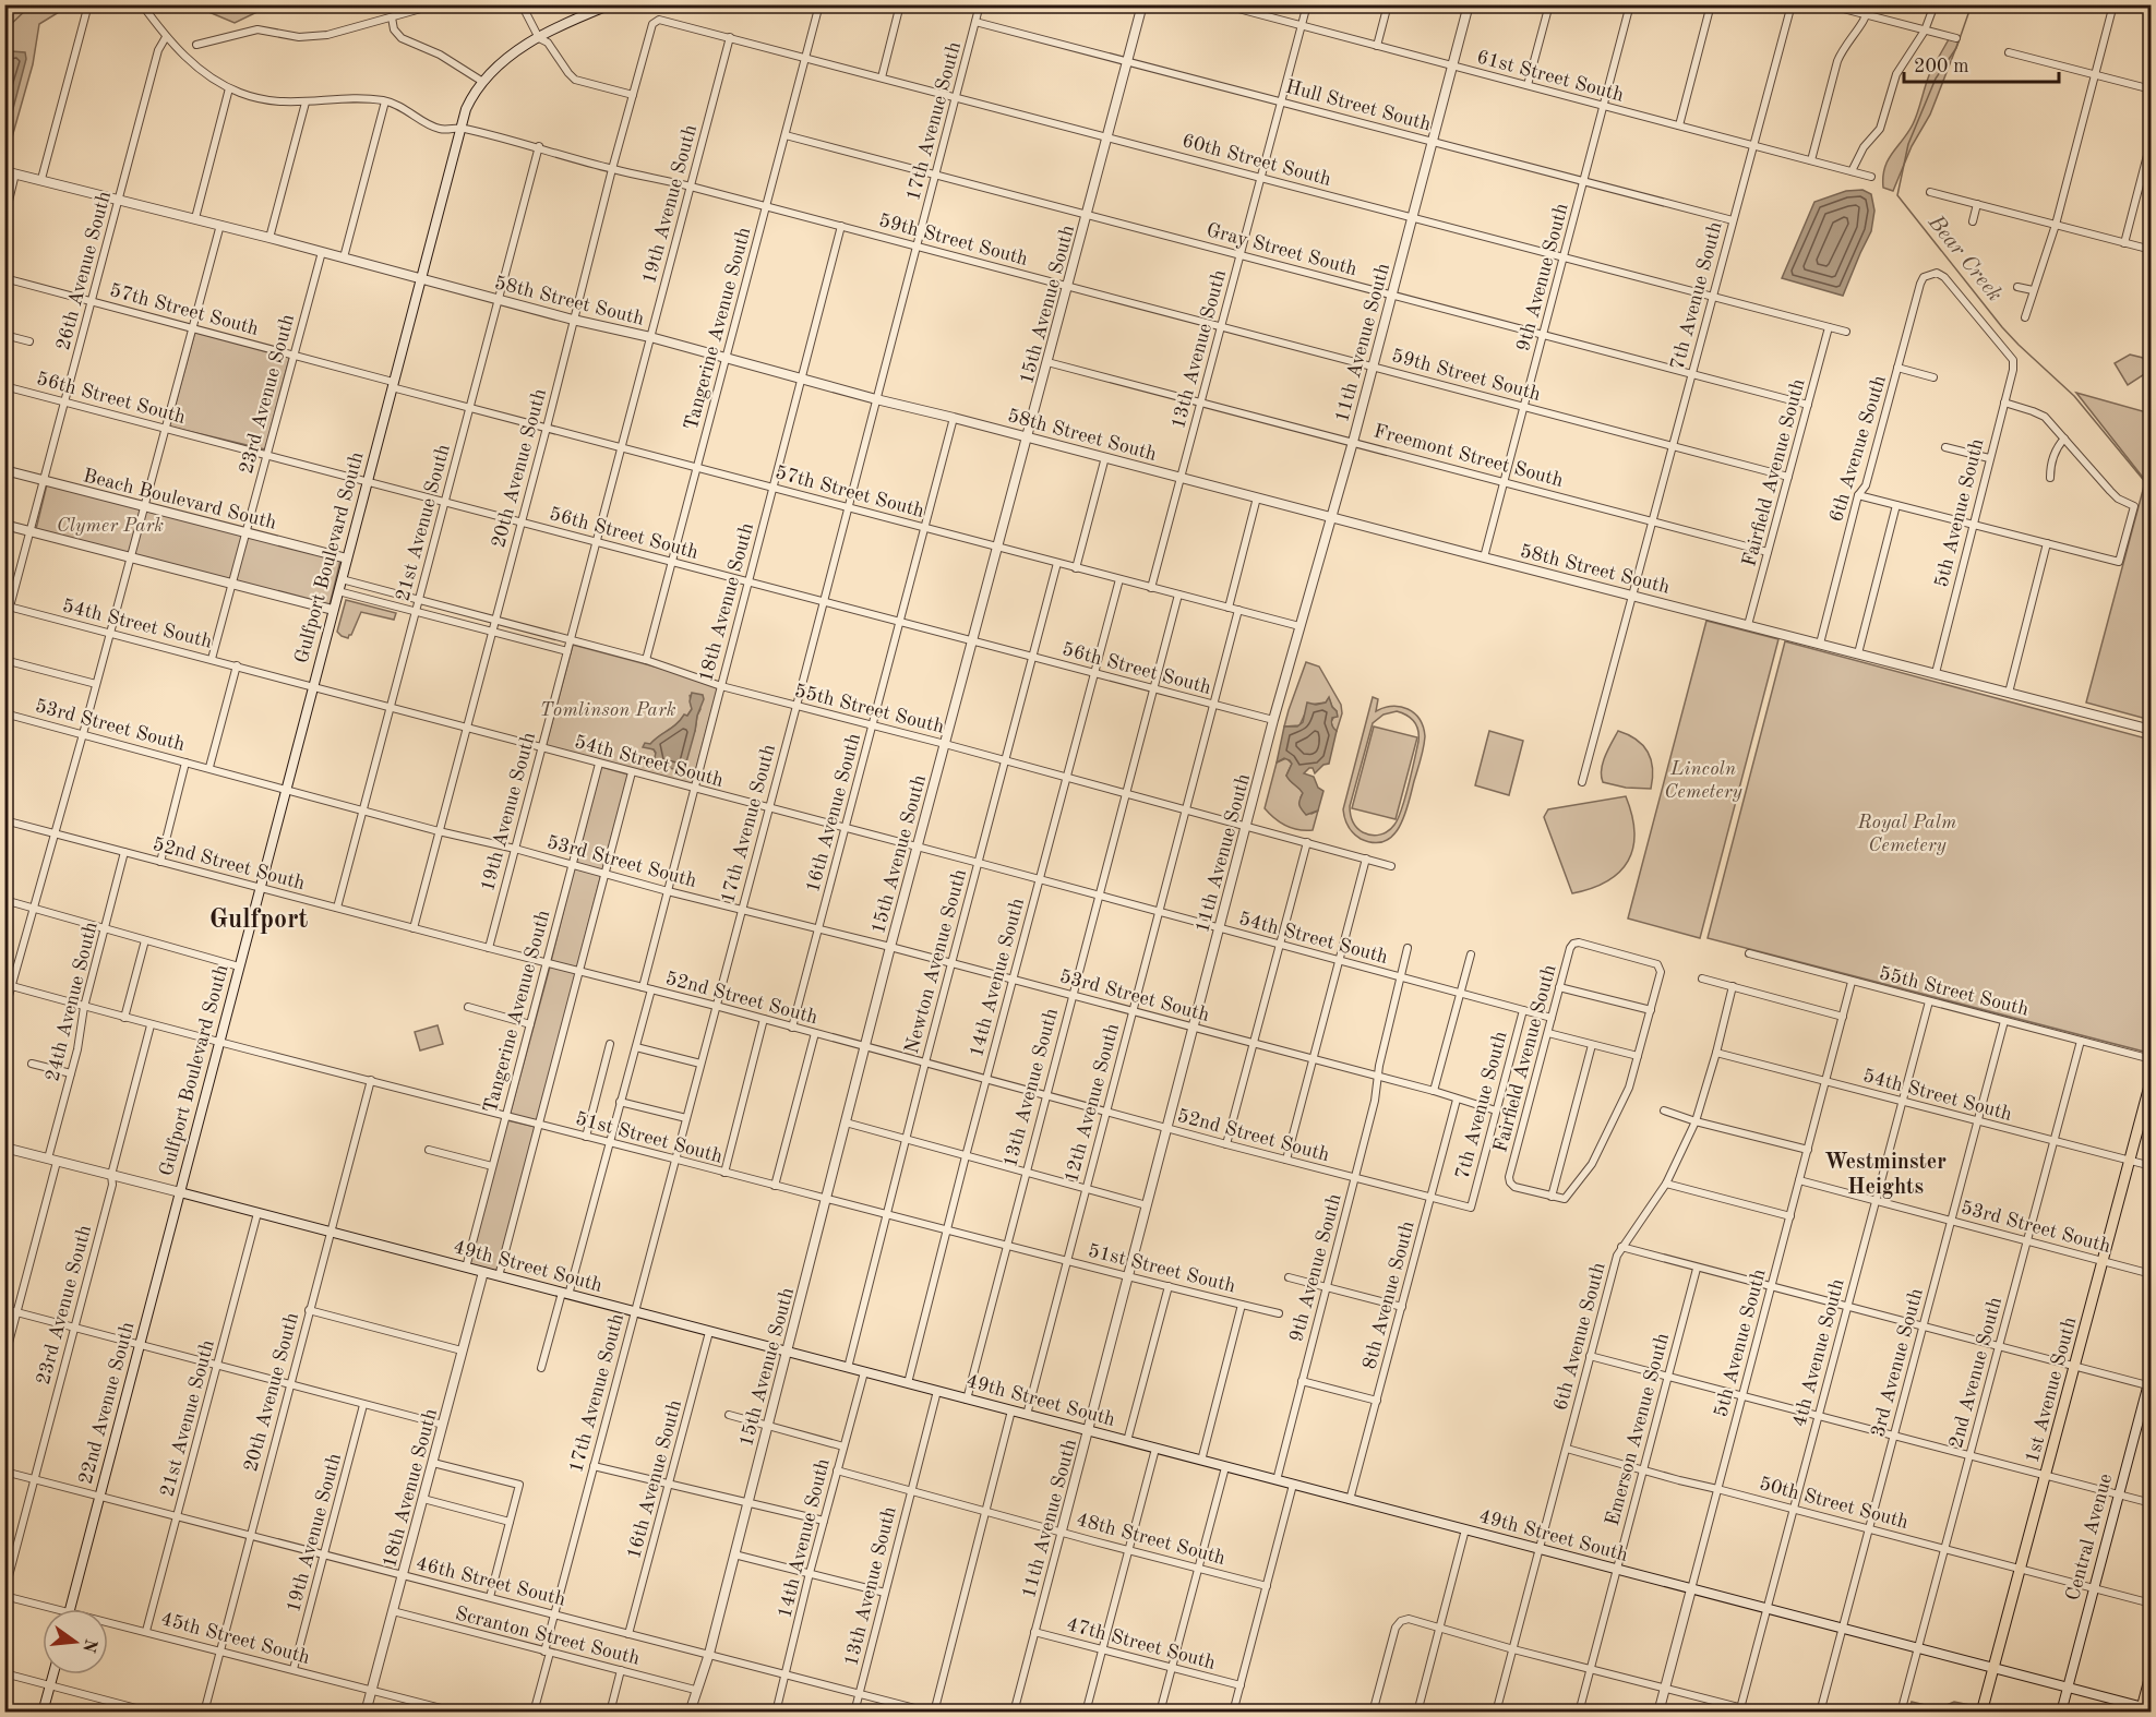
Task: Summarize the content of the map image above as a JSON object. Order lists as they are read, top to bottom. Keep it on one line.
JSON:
{"streets":{"main road":["Gulfport Boulevard South","49th Street South","1st Avenue South","22nd Avenue South","Central Avenue"],"street":["61st Street South","Hull Street South","17th Avenue South","60th Street South","19th Avenue South","59th Street South","Gray Street South","26th Avenue South","9th Avenue South","7th Avenue South","58th Street South","15th Avenue South","57th Street South","Tangerine Avenue South","11th Avenue South","13th Avenue South","23rd Avenue South","56th Street South","6th Avenue South","Freemont Street South","20th Avenue South","Fairfield Avenue South","Beach Boulevard South","5th Avenue South","21st Avenue South","18th Avenue South","54th Street South","55th Street South","53rd Street South","16th Avenue South","52nd Street South","Newton Avenue South","14th Avenue South","24th Avenue South","12th Avenue South","51st Street South","8th Avenue South","4th Avenue South","3rd Avenue South","2nd Avenue South","Emerson Avenue South","50th Street South","48th Street South","46th Street South","Scranton Street South","45th Street South","47th Street South"]},"crossings":[["61st Street South","9th Avenue South"],["61st Street South","7th Avenue South"],["61st Street South","11th Avenue South"],["61st Street South","13th Avenue South"],["Hull Street South","17th Avenue South"],["Hull Street South","9th Avenue South"],["Hull Street South","7th Avenue South"],["Hull Street South","15th Avenue South"],["Hull Street South","11th Avenue South"],["Hull Street South","13th Avenue South"],["17th Avenue South","60th Street South"],["17th Avenue South","59th Street South"],["17th Avenue South","Gray Street South"],["17th Avenue South","58th Street South"],["17th Avenue South","57th Street South"],["17th Avenue South","56th Street South"],["17th Avenue South","54th Street South"],["17th Avenue South","55th Street South"],["17th Avenue South","53rd Street South"],["17th Avenue South","52nd Street South"],["17th Avenue South","51st Street South"],["17th Avenue South","49th Street South"],["17th Avenue South","46th Street South"],["17th Avenue South","Scranton Street South"],["60th Street South","19th Avenue South"],["60th Street South","9th Avenue South"],["60th Street South","7th Avenue South"],["60th Street South","15th Avenue South"],["60th Street South","Tangerine Avenue South"],["60th Street South","11th Avenue South"],["60th Street South","13th Avenue South"],["60th Street South","20th Avenue South"],["60th Street South","Fairfield Avenue South"],["19th Avenue South","59th Street South"],["19th Avenue South","58th Street South"],["19th Avenue South","57th Street South"],["19th Avenue South","56th Street South"],["19th Avenue South","54th Street South"],["19th Avenue South","55th Street South"],["19th Avenue South","53rd Street South"],["19th Avenue South","52nd Street South"],["19th Avenue South","46th Street South"],["19th Avenue South","45th Street South"],["59th Street South","26th Avenue South"],["59th Street South","9th Avenue South"],["59th Street South","7th Avenue South"],["59th Street South","15th Avenue South"],["59th Street South","Tangerine Avenue South"],["59th Street South","11th Avenue South"],["59th Street South","13th Avenue South"],["59th Street South","20th Avenue South"],["59th Street South","Fairfield Avenue South"],["59th Street South","21st Avenue South"],["59th Street South","Gulfport Boulevard South"],["59th Street South","18th Avenue South"],["Gray Street South","9th Avenue South"],["Gray Street South","7th Avenue South"],["Gray Street South","15th Avenue South"],["Gray Street South","Tangerine Avenue South"],["Gray Street South","11th Avenue South"],["Gray Street South","13th Avenue South"],["Gray Street South","Fairfield Avenue South"],["26th Avenue South","58th Street South"],["26th Avenue South","57th Street South"],["26th Avenue South","56th Street South"],["26th Avenue South","Beach Boulevard South"],["26th Avenue South","54th Street South"],["9th Avenue South","58th Street South"],["9th Avenue South","Freemont Street South"],["9th Avenue South","54th Street South"],["9th Avenue South","53rd Street South"],["9th Avenue South","52nd Street South"],["9th Avenue South","49th Street South"],["7th Avenue South","58th Street South"],["7th Avenue South","Freemont Street South"],["7th Avenue South","54th Street South"],["7th Avenue South","53rd Street South"],["7th Avenue South","52nd Street South"],["58th Street South","15th Avenue South"],["58th Street South","Tangerine Avenue South"],["58th Street South","11th Avenue South"],["58th Street South","13th Avenue South"],["58th Street South","23rd Avenue South"],["58th Street South","6th Avenue South"],["58th Street South","20th Avenue South"],["58th Street South","Fairfield Avenue South"],["58th Street South","5th Avenue South"],["58th Street South","21st Avenue South"],["58th Street South","Gulfport Boulevard South"],["58th Street South","18th Avenue South"],["58th Street South","16th Avenue South"],["15th Avenue South","57th Street South"],["15th Avenue South","56th Street South"],["15th Avenue South","Freemont Street South"],["15th Avenue South","54th Street South"],["15th Avenue South","55th Street South"],["15th Avenue South","53rd Street South"],["15th Avenue South","52nd Street South"],["15th Avenue South","51st Street South"],["15th Avenue South","49th Street South"],["15th Avenue South","46th Street South"],["15th Avenue South","Scranton Street South"],["57th Street South","Tangerine Avenue South"],["57th Street South","11th Avenue South"],["57th Street South","13th Avenue South"],["57th Street South","23rd Avenue South"],["57th Street South","20th Avenue South"],["57th Street South","21st Avenue South"],["57th Street South","Gulfport Boulevard South"],["57th Street South","18th Avenue South"],["57th Street South","16th Avenue South"],["57th Street South","Newton Avenue South"],["57th Street South","14th Avenue South"],["57th Street South","12th Avenue South"],["Tangerine Avenue South","56th Street South"],["Tangerine Avenue South","54th Street South"],["Tangerine Avenue South","55th Street South"],["Tangerine Avenue South","53rd Street South"],["Tangerine Avenue South","52nd Street South"],["Tangerine Avenue South","51st Street South"],["Tangerine Avenue South","49th Street South"],["11th Avenue South","56th Street South"],["11th Avenue South","Freemont Street South"],["11th Avenue South","54th Street South"],["11th Avenue South","55th Street South"],["11th Avenue South","53rd Street South"],["11th Avenue South","52nd Street South"],["11th Avenue South","51st Street South"],["11th Avenue South","49th Street South"],["11th Avenue South","48th Street South"],["11th Avenue South","47th Street South"],["13th Avenue South","56th Street South"],["13th Avenue South","Freemont Street South"],["13th Avenue South","54th Street South"],["13th Avenue South","55th Street South"],["13th Avenue South","53rd Street South"],["13th Avenue South","52nd Street South"],["13th Avenue South","51st Street South"],["13th Avenue South","49th Street South"],["13th Avenue South","48th Street South"],["13th Avenue South","46th Street South"],["23rd Avenue South","56th Street South"],["23rd Avenue South","Beach Boulevard South"],["23rd Avenue South","54th Street South"],["23rd Avenue South","51st Street South"],["23rd Avenue South","49th Street South"],["23rd Avenue South","46th Street South"],["23rd Avenue South","45th Street South"],["56th Street South","20th Avenue South"],["56th Street South","21st Avenue South"],["56th Street South","Gulfport Boulevard South"],["56th Street South","18th Avenue South"],["56th Street South","16th Avenue South"],["56th Street South","Newton Avenue South"],["56th Street South","14th Avenue South"],["56th Street South","12th Avenue South"],["6th Avenue South","5th Avenue South"],["6th Avenue South","54th Street South"],["6th Avenue South","49th Street South"],["6th Avenue South","50th Street South"],["Freemont Street South","Fairfield Avenue South"],["20th Avenue South","54th Street South"],["20th Avenue South","55th Street South"],["20th Avenue South","53rd Street South"],["20th Avenue South","52nd Street South"],["20th Avenue South","51st Street South"],["20th Avenue South","49th Street South"],["20th Avenue South","46th Street South"],["20th Avenue South","45th Street South"],["Fairfield Avenue South","54th Street South"],["Beach Boulevard South","Gulfport Boulevard South"],["5th Avenue South","54th Street South"],["5th Avenue South","55th Street South"],["5th Avenue South","53rd Street South"],["5th Avenue South","49th Street South"],["5th Avenue South","50th Street South"],["21st Avenue South","54th Street South"],["21st Avenue South","55th Street South"],["21st Avenue South","53rd Street South"],["21st Avenue South","52nd Street South"],["21st Avenue South","49th Street South"],["21st Avenue South","46th Street South"],["21st Avenue South","45th Street South"],["Gulfport Boulevard South","54th Street South"],["Gulfport Boulevard South","55th Street South"],["Gulfport Boulevard South","53rd Street South"],["Gulfport Boulevard South","52nd Street South"],["Gulfport Boulevard South","51st Street South"],["Gulfport Boulevard South","49th Street South"],["Gulfport Boulevard South","22nd Avenue South"],["18th Avenue South","54th Street South"],["18th Avenue South","55th Street South"],["18th Avenue South","53rd Street South"],["18th Avenue South","52nd Street South"],["18th Avenue South","49th Street South"],["18th Avenue South","46th Street South"],["18th Avenue South","Scranton Street South"],["18th Avenue South","45th Street South"],["54th Street South","16th Avenue South"],["54th Street South","Newton Avenue South"],["54th Street South","14th Avenue South"],["54th Street South","12th Avenue South"],["54th Street South","4th Avenue South"],["54th Street South","3rd Avenue South"],["54th Street South","2nd Avenue South"],["54th Street South","1st Avenue South"],["55th Street South","16th Avenue South"],["55th Street South","Newton Avenue South"],["55th Street South","14th Avenue South"],["55th Street South","12th Avenue South"],["55th Street South","4th Avenue South"],["55th Street South","3rd Avenue South"],["55th Street South","2nd Avenue South"],["53rd Street South","16th Avenue South"],["53rd Street South","Newton Avenue South"],["53rd Street South","14th Avenue South"],["53rd Street South","12th Avenue South"],["53rd Street South","8th Avenue South"],["53rd Street South","4th Avenue South"],["53rd Street South","3rd Avenue South"],["53rd Street South","2nd Avenue South"],["53rd Street South","1st Avenue South"],["16th Avenue South","52nd Street South"],["16th Avenue South","49th Street South"],["16th Avenue South","46th Street South"],["52nd Street South","Newton Avenue South"],["52nd Street South","14th Avenue South"],["52nd Street South","24th Avenue South"],["52nd Street South","12th Avenue South"],["52nd Street South","8th Avenue South"],["Newton Avenue South","51st Street South"],["Newton Avenue South","49th Street South"],["14th Avenue South","51st Street South"],["14th Avenue South","49th Street South"],["14th Avenue South","48th Street South"],["14th Avenue South","46th Street South"],["24th Avenue South","51st Street South"],["24th Avenue South","49th Street South"],["12th Avenue South","51st Street South"],["12th Avenue South","49th Street South"],["49th Street South","8th Avenue South"],["49th Street South","4th Avenue South"],["49th Street South","3rd Avenue South"],["49th Street South","2nd Avenue South"],["49th Street South","1st Avenue South"],["49th Street South","22nd Avenue South"],["49th Street South","Emerson Avenue South"],["49th Street South","Central Avenue"],["4th Avenue South","50th Street South"],["3rd Avenue South","50th Street South"],["2nd Avenue South","50th Street South"],["1st Avenue South","50th Street South"],["22nd Avenue South","46th Street South"],["Emerson Avenue South","50th Street South"],["50th Street South","Central Avenue"]],"districts":["Gulfport","Westminster Heights"],"water":["Bear Creek"],"parks":["Clymer Park","Tomlinson Park","Lincoln Cemetery","Royal Palm Cemetery"],"scale_bar":"200 m","north":"right"}
